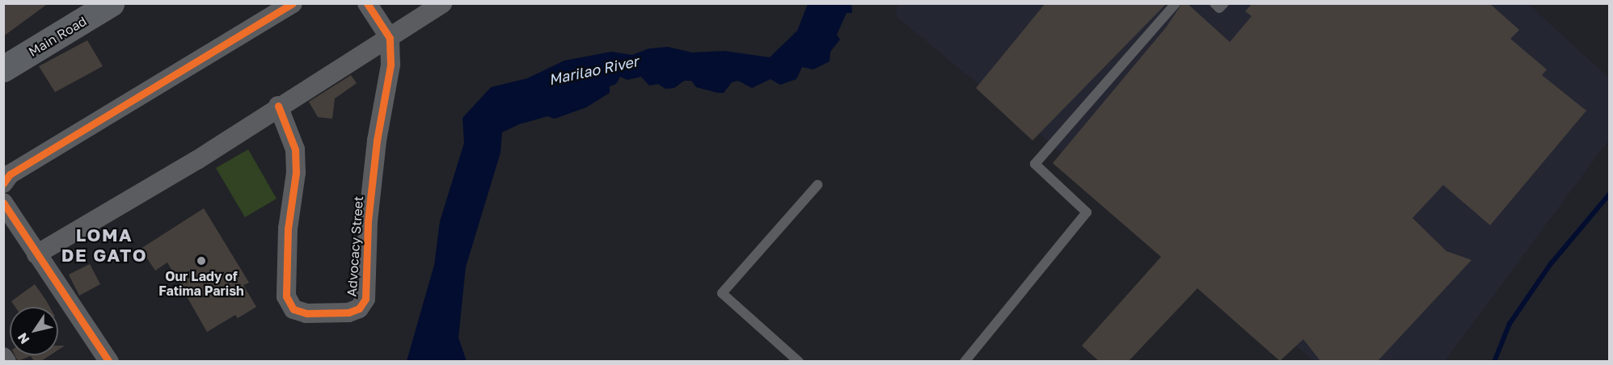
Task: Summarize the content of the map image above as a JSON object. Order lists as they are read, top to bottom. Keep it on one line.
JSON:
{"streets":{"main road":["Main Road"],"street":["Advocacy Street"]},"districts":["LOMA DE GATO"],"water":["Marilao River"],"places":["Our Lady of Fatima Parish"],"north":"bottom left"}
